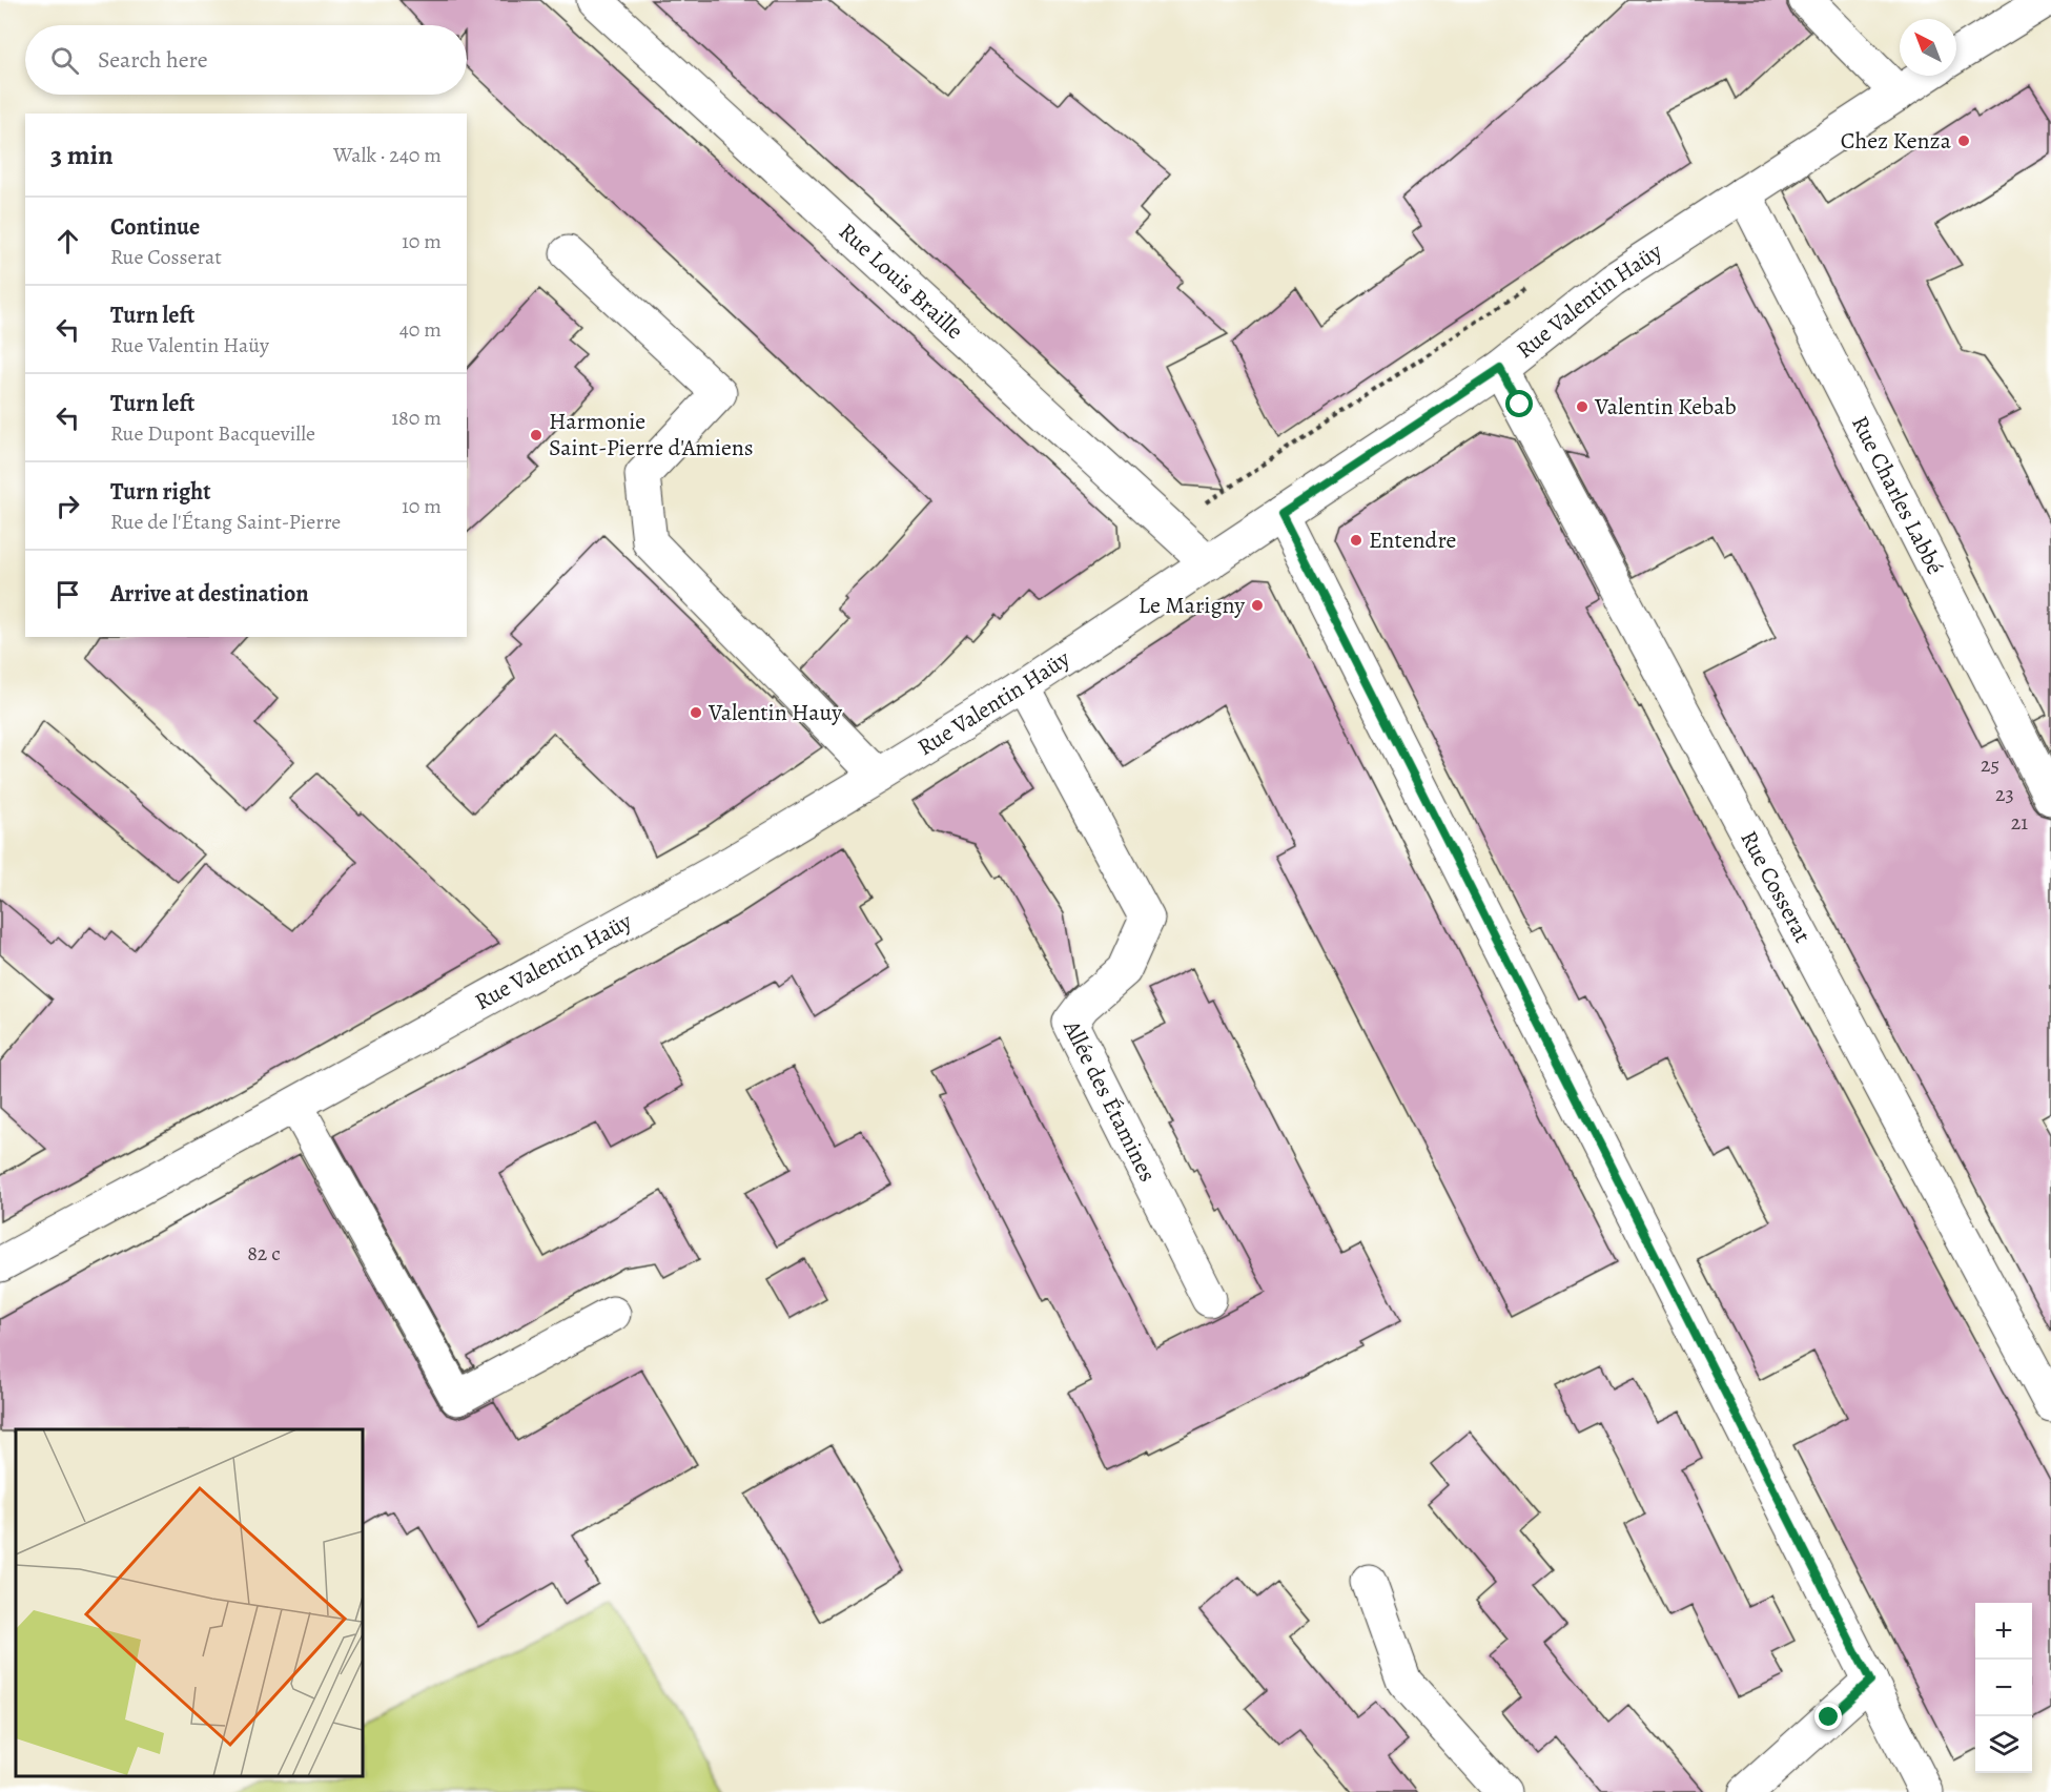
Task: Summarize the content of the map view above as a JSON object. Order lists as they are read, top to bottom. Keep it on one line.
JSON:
{"streets":{"street":["Rue Louis Braille","Rue Valentin Haüy","Rue Charles Labbé","Rue Cosserat","Allée des Étamines"]},"crossings":[["Rue Louis Braille","Rue Valentin Haüy"],["Rue Valentin Haüy","Rue Charles Labbé"],["Rue Valentin Haüy","Rue Cosserat"],["Rue Valentin Haüy","Allée des Étamines"]],"places":["Chez Kenza","Valentin Kebab","Harmonie Saint-Pierre d'Amiens","Entendre","Le Marigny","Valentin Hauy"],"house_numbers":["25","23","21","82 c"],"north":"top left","page":{"search":"Search here","heading":["3 min","Walk · 240 m"],"list":[["Continue","Rue Cosserat","10 m"],["Turn left","Rue Valentin Haüy","40 m"],["Turn left","Rue Dupont Bacqueville","180 m"],["Turn right","Rue de l'Étang Saint-Pierre","10 m"],"Arrive at destination"],"map_buttons":["+","−"]}}
